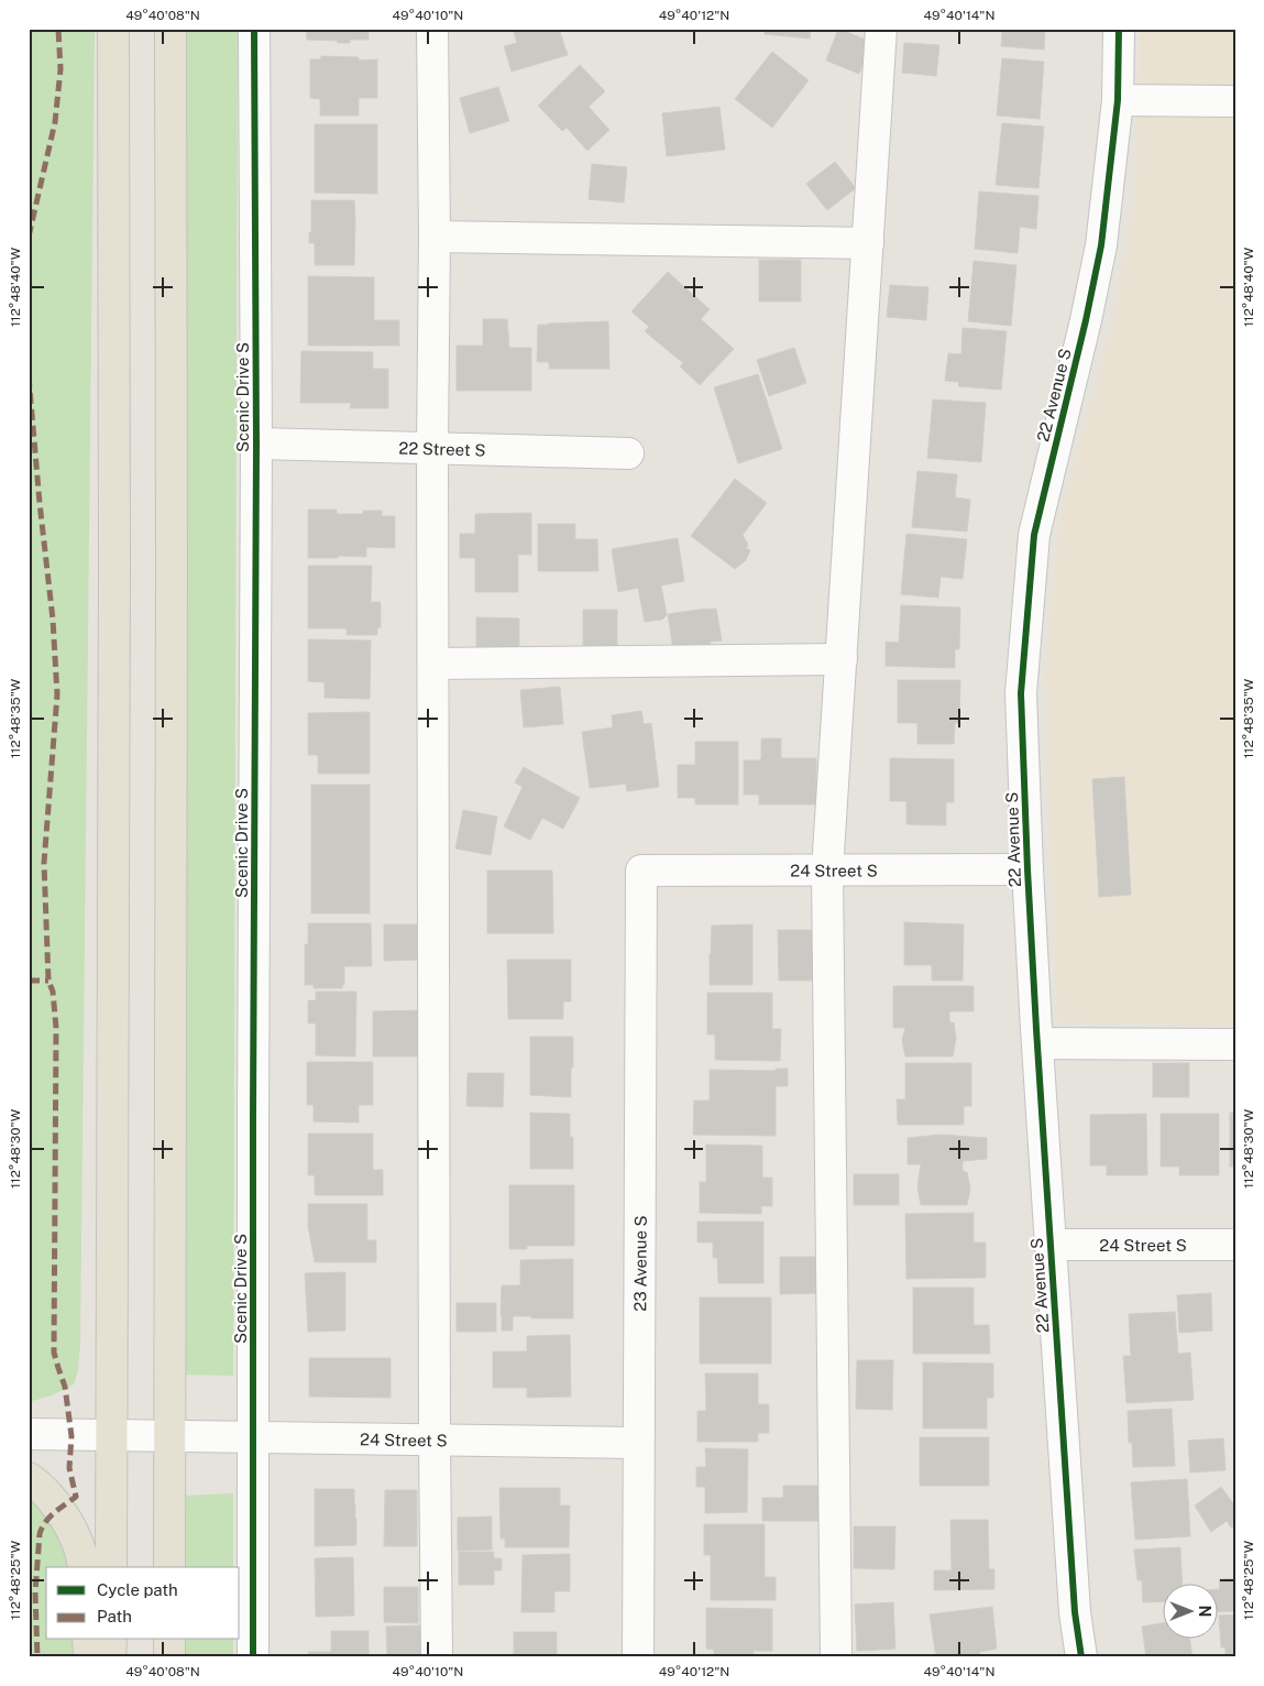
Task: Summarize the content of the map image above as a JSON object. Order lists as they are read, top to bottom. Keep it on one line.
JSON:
{"streets":{"street":["22 Avenue S","Scenic Drive S","22 Street S","24 Street S","23 Avenue S"]},"crossings":[["22 Avenue S","24 Street S"],["Scenic Drive S","22 Street S"],["Scenic Drive S","24 Street S"],["24 Street S","23 Avenue S"]],"legend":["Cycle path","Path"],"north":"right","coordinates":["49°40'08\"N","49°40'10\"N","49°40'12\"N","49°40'14\"N","112°48'40\"W","112°48'35\"W","112°48'30\"W","112°48'25\"W"]}
